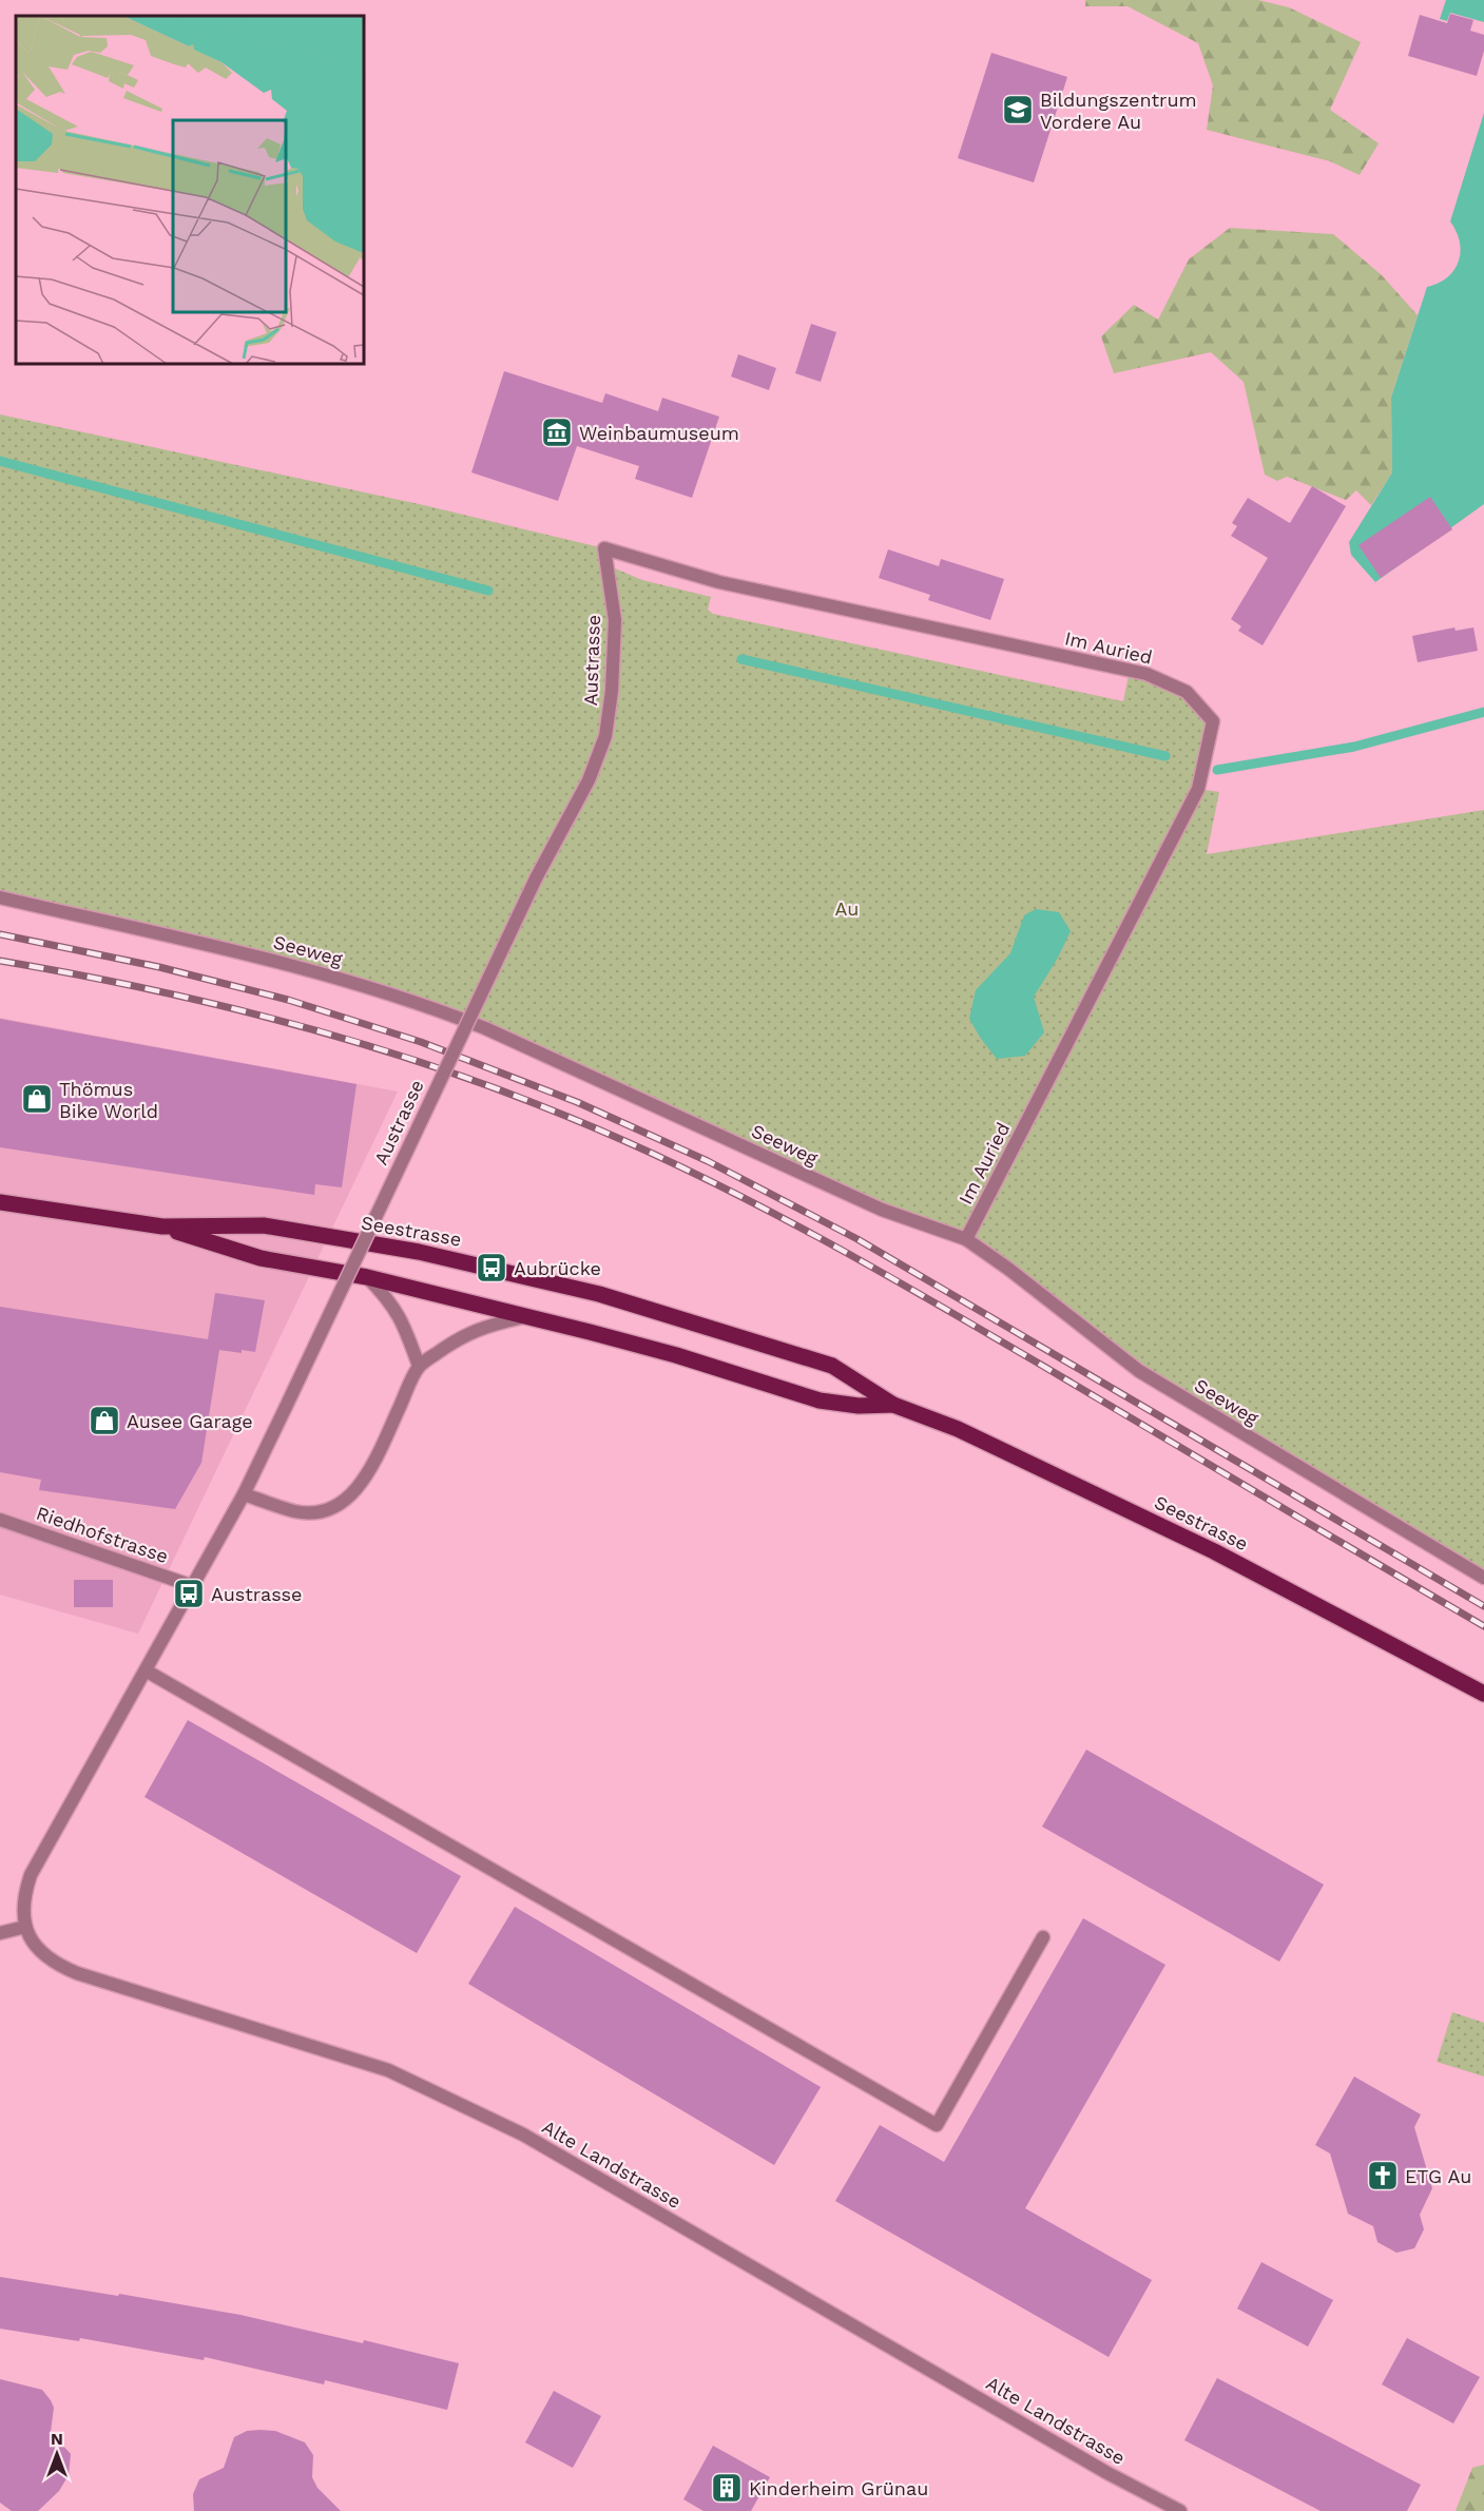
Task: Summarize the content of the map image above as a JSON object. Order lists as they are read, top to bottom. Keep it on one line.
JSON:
{"streets":{"main road":["Seestrasse"],"street":["Im Auried","Austrasse","Seeweg","Riedhofstrasse","Alte Landstrasse"]},"crossings":[["Im Auried","Austrasse"],["Im Auried","Seeweg"],["Austrasse","Riedhofstrasse"],["Austrasse","Alte Landstrasse"]],"parks":["Au"],"places":{"school or university":["Bildungszentrum Vordere Au"],"museum":["Weinbaumuseum"],"shop":["Thömus Bike World","Ausee Garage"],"bus stop":["Aubrücke","Austrasse"],"church":["ETG Au"],"building":["Kinderheim Grünau"]},"north":"top"}
